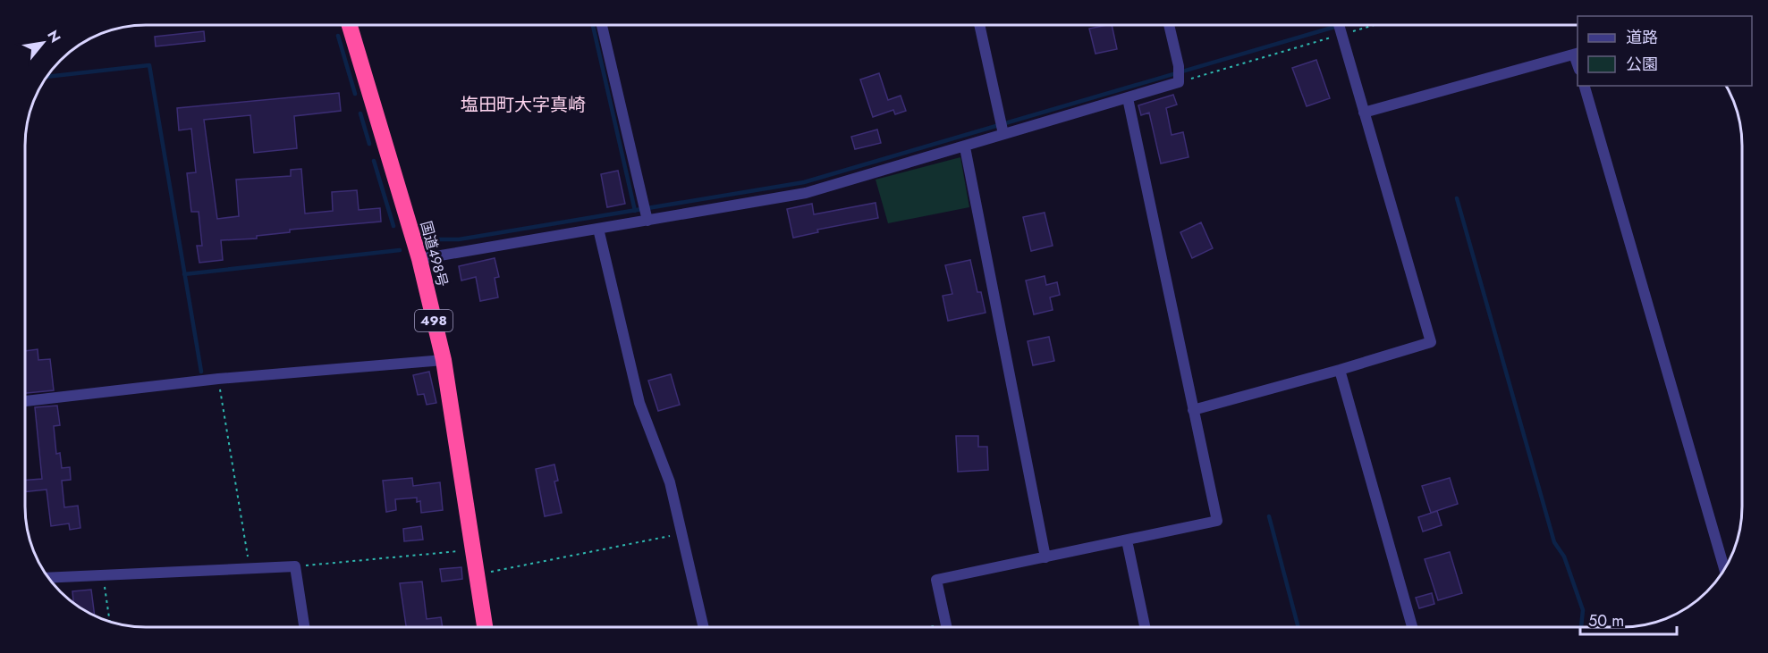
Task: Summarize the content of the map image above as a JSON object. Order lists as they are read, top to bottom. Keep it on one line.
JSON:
{"streets":{"highway":["国道498号","498"]},"districts":["塩田町大字真崎"],"legend":["道路","公園"],"scale_bar":"50 m","north":"top right"}
